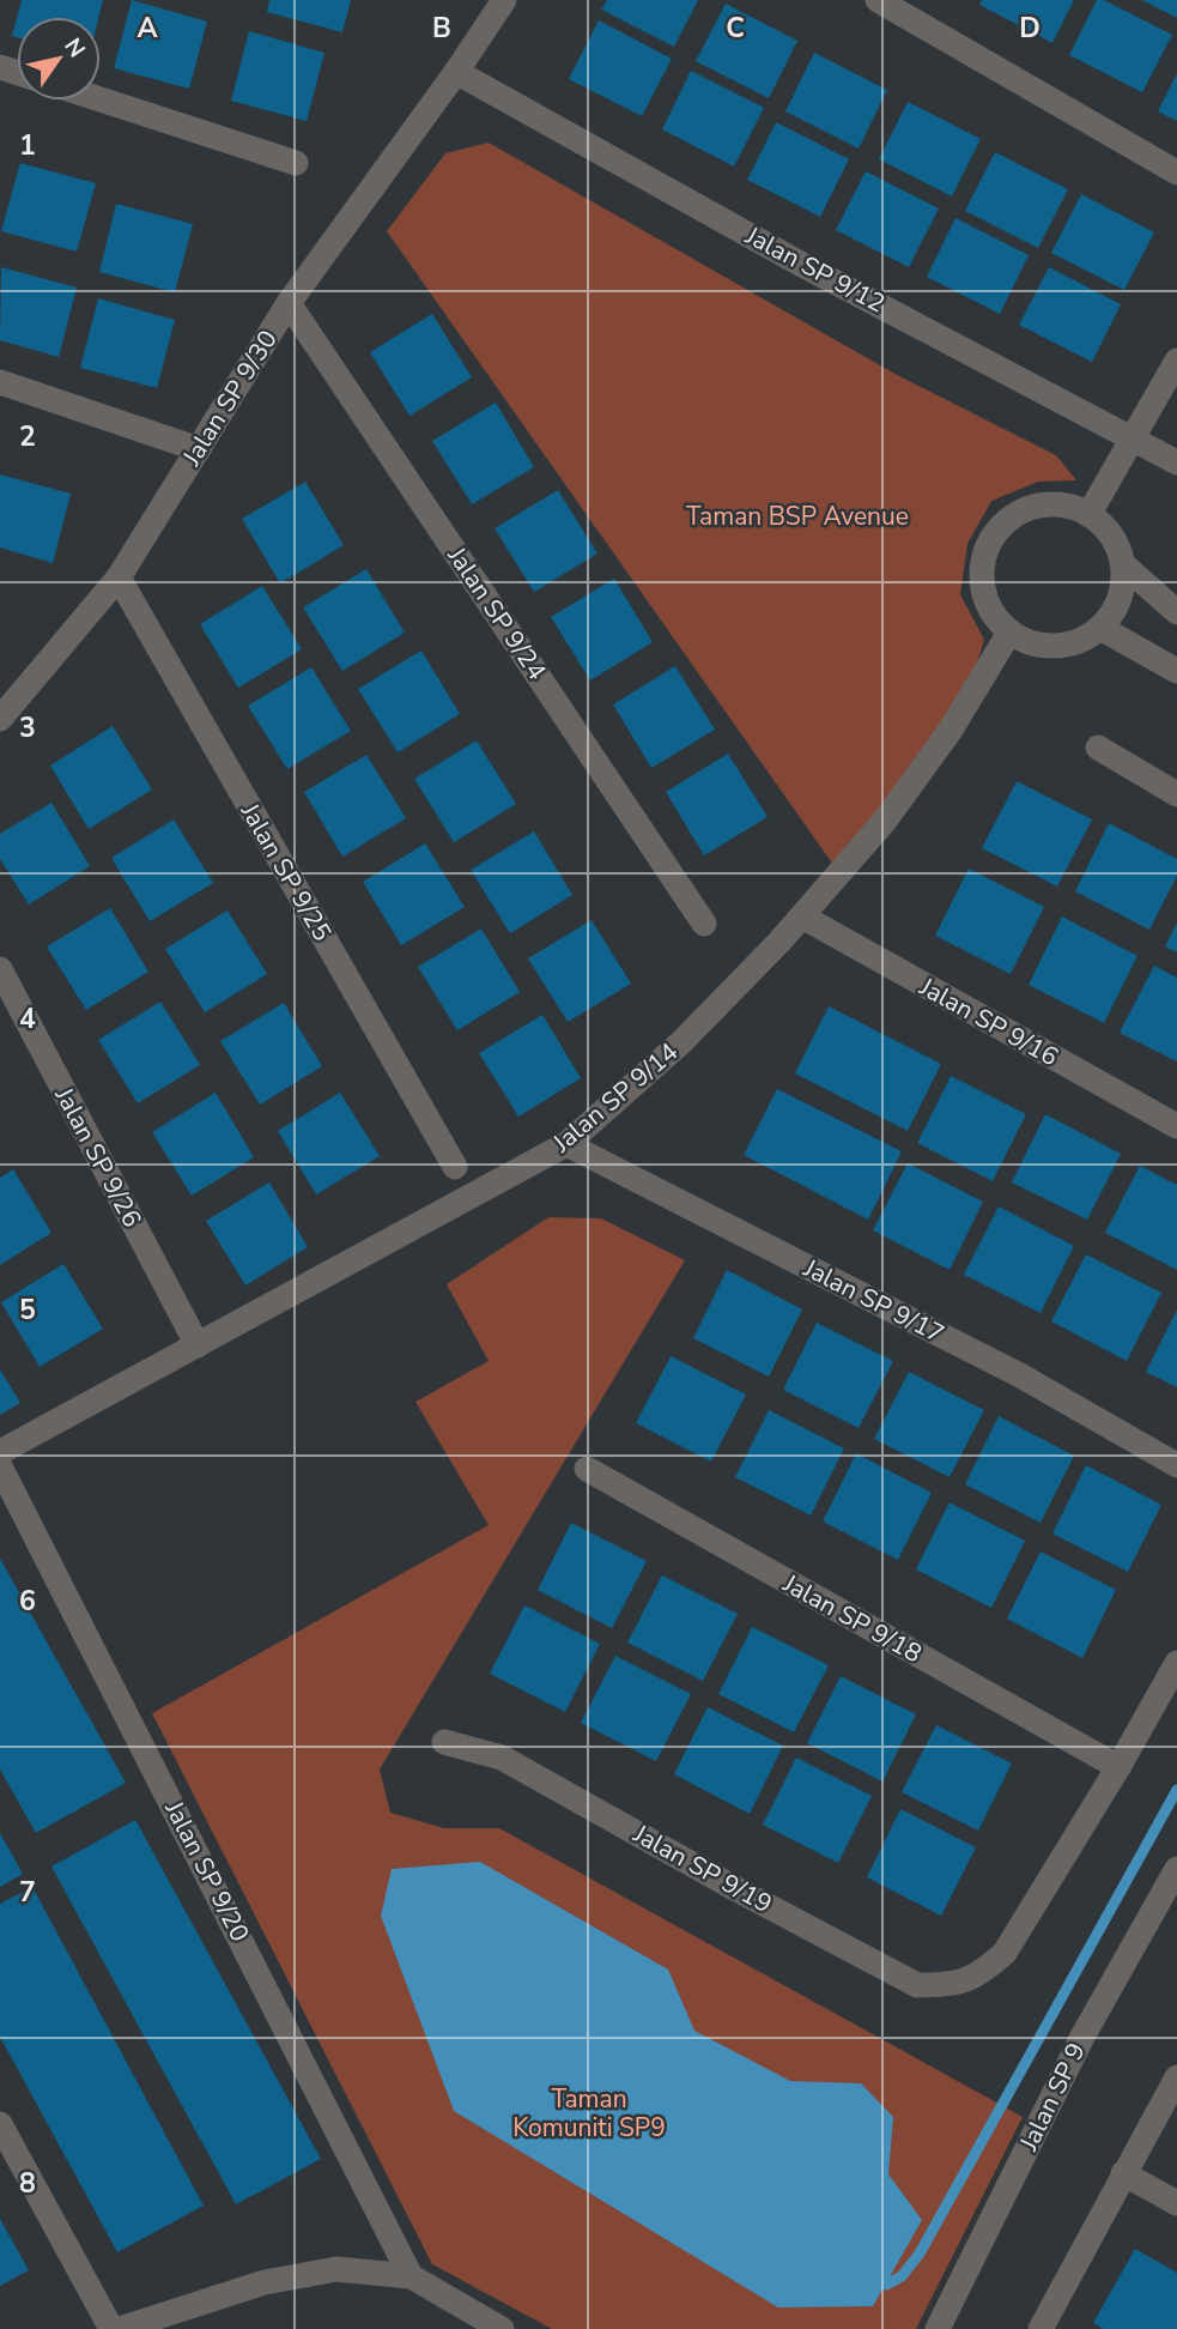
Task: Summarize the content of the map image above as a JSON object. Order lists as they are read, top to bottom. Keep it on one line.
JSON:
{"streets":{"street":["Jalan SP 9/12","Jalan SP 9/30","Jalan SP 9/24","Jalan SP 9/25","Jalan SP 9/16","Jalan SP 9/14","Jalan SP 9/26","Jalan SP 9/17","Jalan SP 9/18","Jalan SP 9/19","Jalan SP 9/20","Jalan SP 9"]},"crossings":[["Jalan SP 9/12","Jalan SP 9/30"],["Jalan SP 9/30","Jalan SP 9/24"],["Jalan SP 9/30","Jalan SP 9/25"],["Jalan SP 9/16","Jalan SP 9/14"],["Jalan SP 9/14","Jalan SP 9/26"],["Jalan SP 9/14","Jalan SP 9/17"],["Jalan SP 9/18","Jalan SP 9/19"]],"parks":["Taman BSP Avenue","Taman Komuniti SP9"],"north":"top right","grid":{"columns":["A","B","C","D"],"rows":["1","2","3","4","5","6","7","8"]}}
